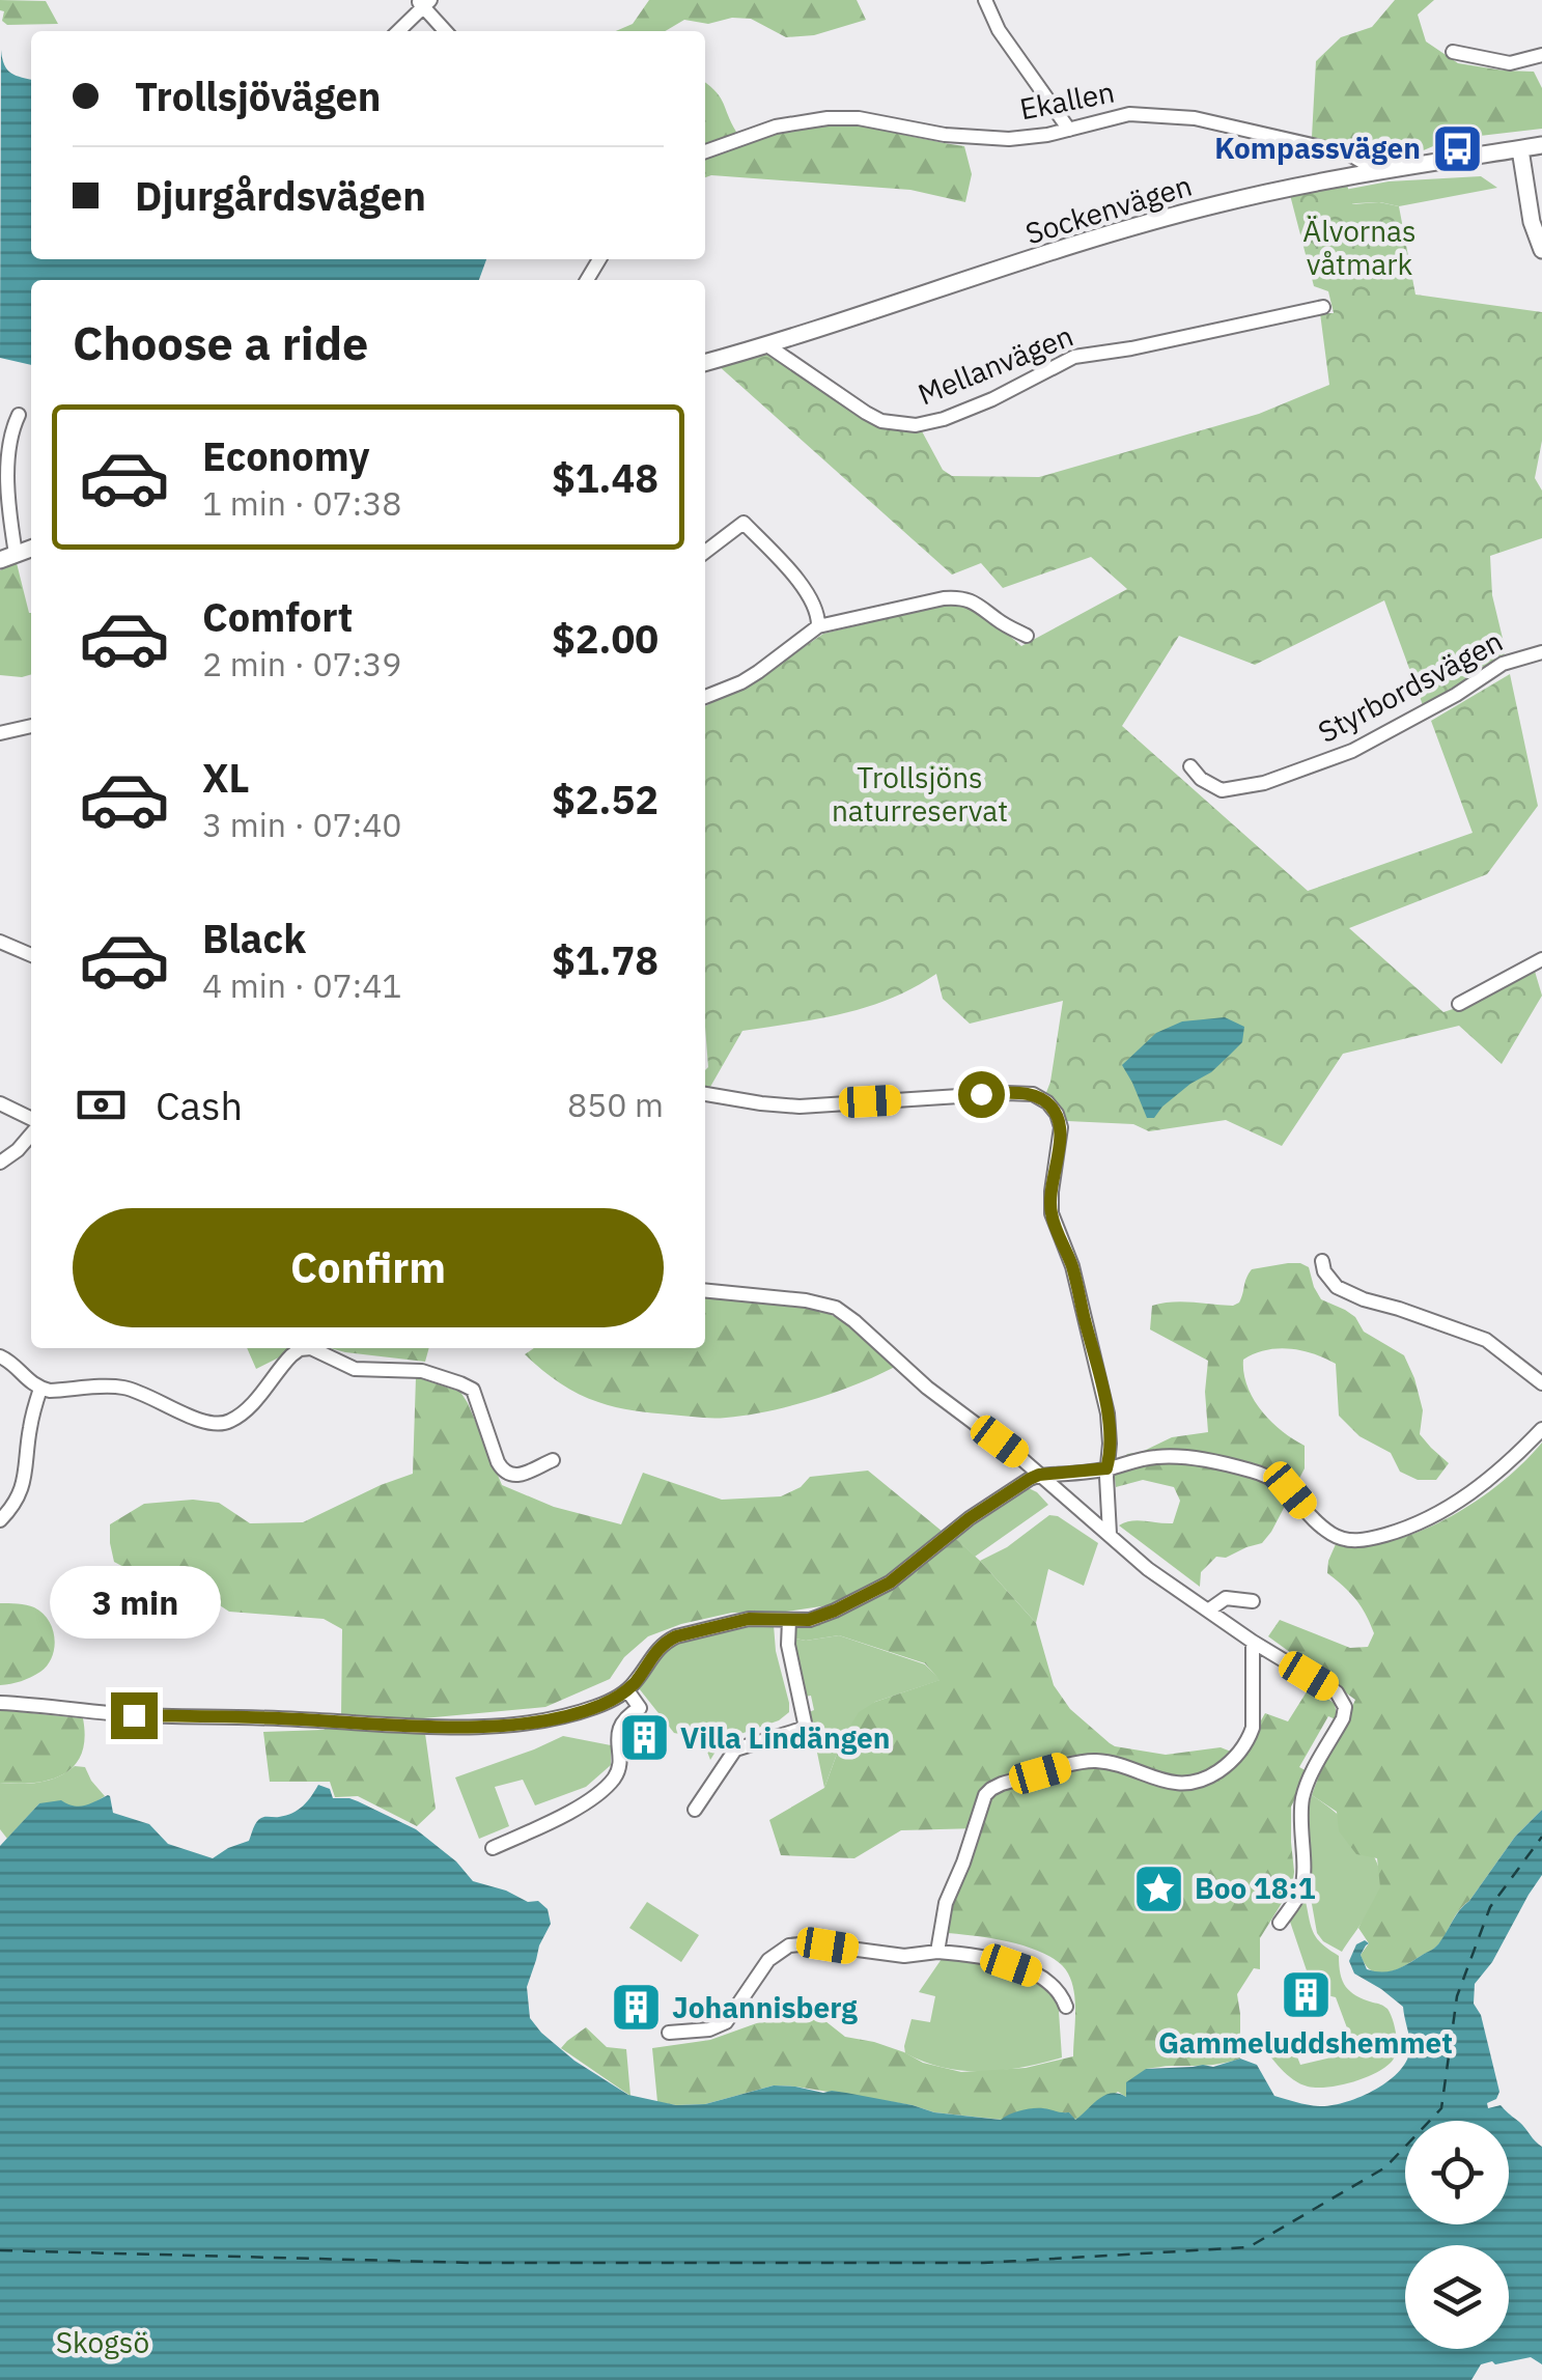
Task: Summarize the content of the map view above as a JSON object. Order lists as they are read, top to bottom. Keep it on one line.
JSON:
{"streets":{"street":["Ekallen","Sockenvägen","Mellanvägen","Styrbordsvägen"]},"crossings":[["Ekallen","Sockenvägen"],["Sockenvägen","Mellanvägen"]],"parks":["Älvornas våtmark","Trollsjöns naturreservat","Skogsö"],"places":{"bus stop":["Kompassvägen"],"building":["Villa Lindängen","Gammeluddshemmet","Johannisberg"],"place":["Boo 18:1"]},"page":{"banner":["Trollsjövägen","Djurgårdsvägen"],"heading":"Choose a ride","list":[{"name":"Economy","note":"1 min · 07:38","value":"$1.48"},{"name":"Comfort","note":"2 min · 07:39","value":"$2.00"},{"name":"XL","note":"3 min · 07:40","value":"$2.52"},{"name":"Black","note":"4 min · 07:41","value":"$1.78"}],"pay":["Cash","850 m"],"buttons":"Confirm","bubble":"3 min"}}
